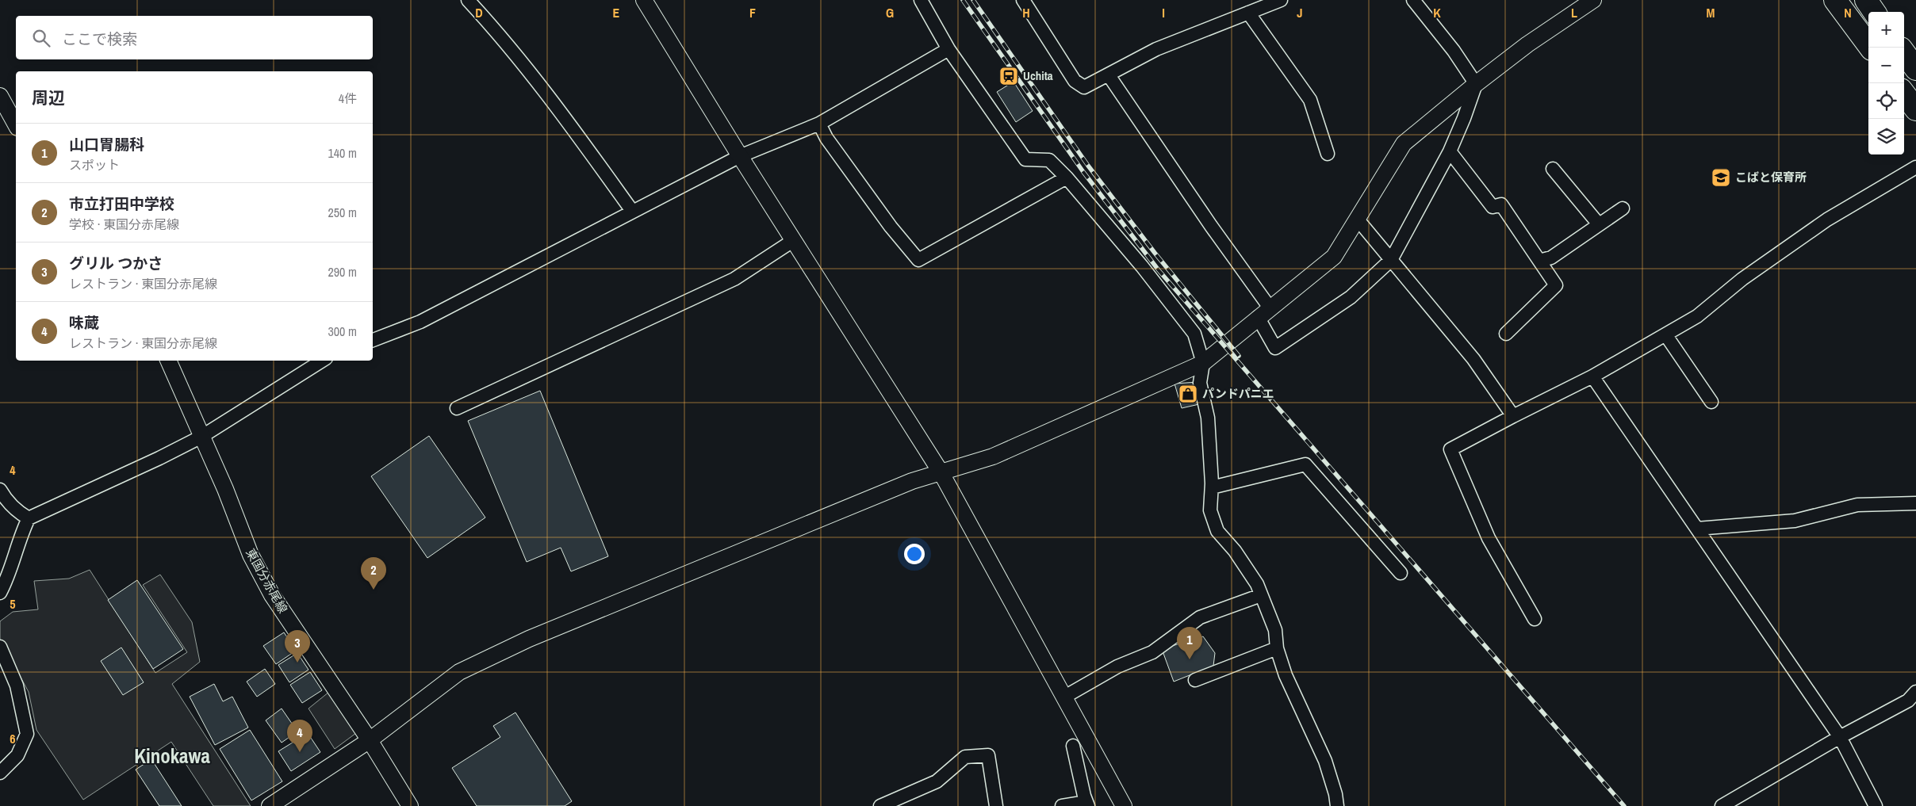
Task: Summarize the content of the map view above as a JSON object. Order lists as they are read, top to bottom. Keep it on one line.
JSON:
{"streets":{"street":["東国分赤尾線"]},"districts":["Kinokawa"],"places":{"station":["Uchita"],"school or university":["こばと保育所"],"shop":["パンドパニエ"]},"page":{"map_buttons":["+","−"],"search":"ここで検索","heading":["周辺","4件"],"list":[{"mark":"1","name":"山口胃腸科","note":"スポット","value":"140 m"},{"mark":"2","name":"市立打田中学校","note":"学校 · 東国分赤尾線","value":"250 m"},{"mark":"3","name":"グリル つかさ","note":"レストラン · 東国分赤尾線","value":"290 m"},{"mark":"4","name":"味蔵","note":"レストラン · 東国分赤尾線","value":"300 m"}],"pins":["2","1","3","4"]},"grid":{"columns":["D","E","F","G","H","I","J","K","L","M","N"],"rows":["4","5","6"]}}
